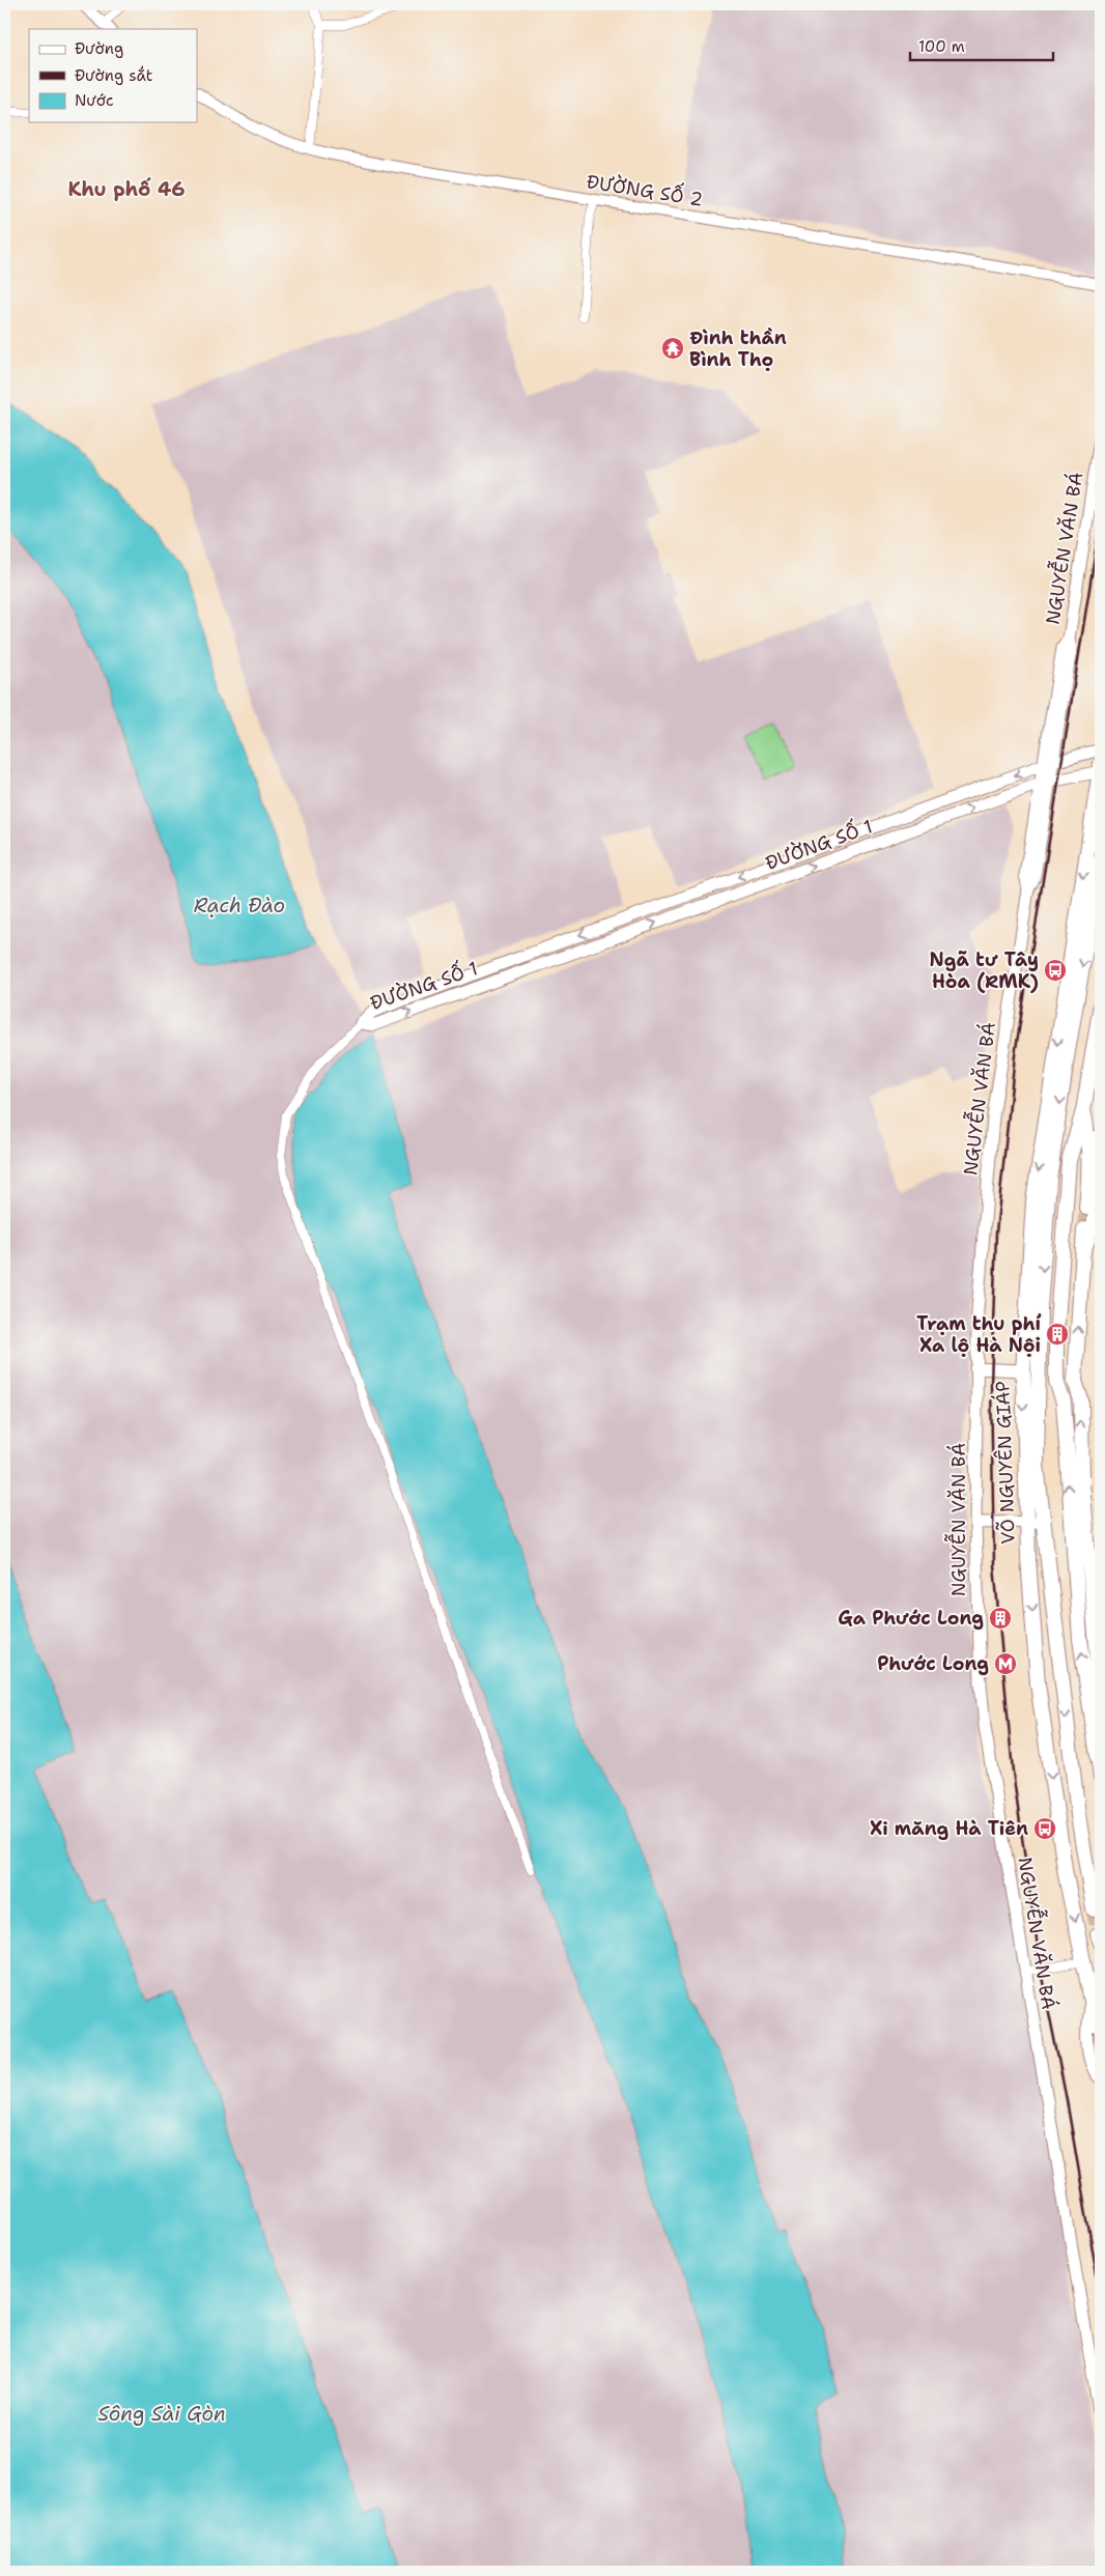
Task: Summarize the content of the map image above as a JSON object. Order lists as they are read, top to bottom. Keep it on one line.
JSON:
{"streets":{"highway":["VÕ NGUYÊN GIÁP"],"main road":["NGUYỄN VĂN BÁ","ĐƯỜNG SỐ 1"],"street":["ĐƯỜNG SỐ 2"]},"crossings":[["NGUYỄN VĂN BÁ","ĐƯỜNG SỐ 1"],["ĐƯỜNG SỐ 1","VÕ NGUYÊN GIÁP"]],"districts":["Khu phố 46"],"water":["Rạch Đào","Sông Sài Gòn"],"places":{"temple":["Đình thần Bình Thọ"],"bus stop":["Ngã tư Tây Hòa (RMK)","Xi măng Hà Tiên"],"building":["Trạm thu phí Xa lộ Hà Nội","Ga Phước Long"],"metro station":["Phước Long"]},"legend":["Đường","Đường sắt","Nước"],"scale_bar":"100 m"}
